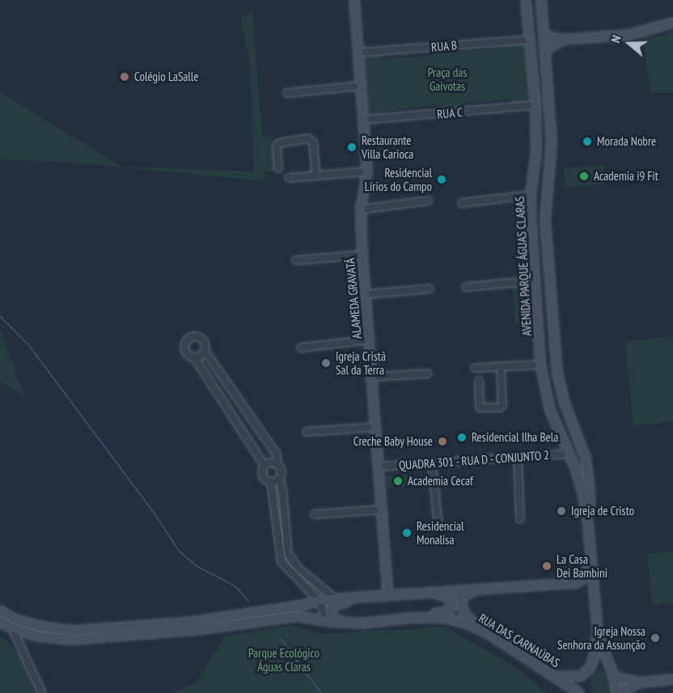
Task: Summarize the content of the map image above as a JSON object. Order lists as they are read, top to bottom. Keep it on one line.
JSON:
{"streets":{"street":["RUA B","RUA C","AVENIDA PARQUE ÁGUAS CLARAS","ALAMEDA GRAVATÁ","QUADRA 301 - RUA D - CONJUNTO 2","RUA DAS CARNAÚBAS"]},"crossings":[["RUA B","AVENIDA PARQUE ÁGUAS CLARAS"],["RUA B","ALAMEDA GRAVATÁ"],["RUA C","AVENIDA PARQUE ÁGUAS CLARAS"],["RUA C","ALAMEDA GRAVATÁ"],["AVENIDA PARQUE ÁGUAS CLARAS","QUADRA 301 - RUA D - CONJUNTO 2"],["AVENIDA PARQUE ÁGUAS CLARAS","RUA DAS CARNAÚBAS"],["ALAMEDA GRAVATÁ","QUADRA 301 - RUA D - CONJUNTO 2"]],"parks":["Praça das Gaivotas","Parque Ecológico Águas Claras"],"places":["Colégio LaSalle","Morada Nobre","Restaurante Villa Carioca","Academia i9 Fit","Residencial Lírios do Campo","Igreja Cristã Sal da Terra","Residencial Ilha Bela","Creche Baby House","Academia Cecaf","Igreja de Cristo","Residencial Monalisa","La Casa Dei Bambini","Igreja Nossa Senhora da Assunção"],"north":"left"}
